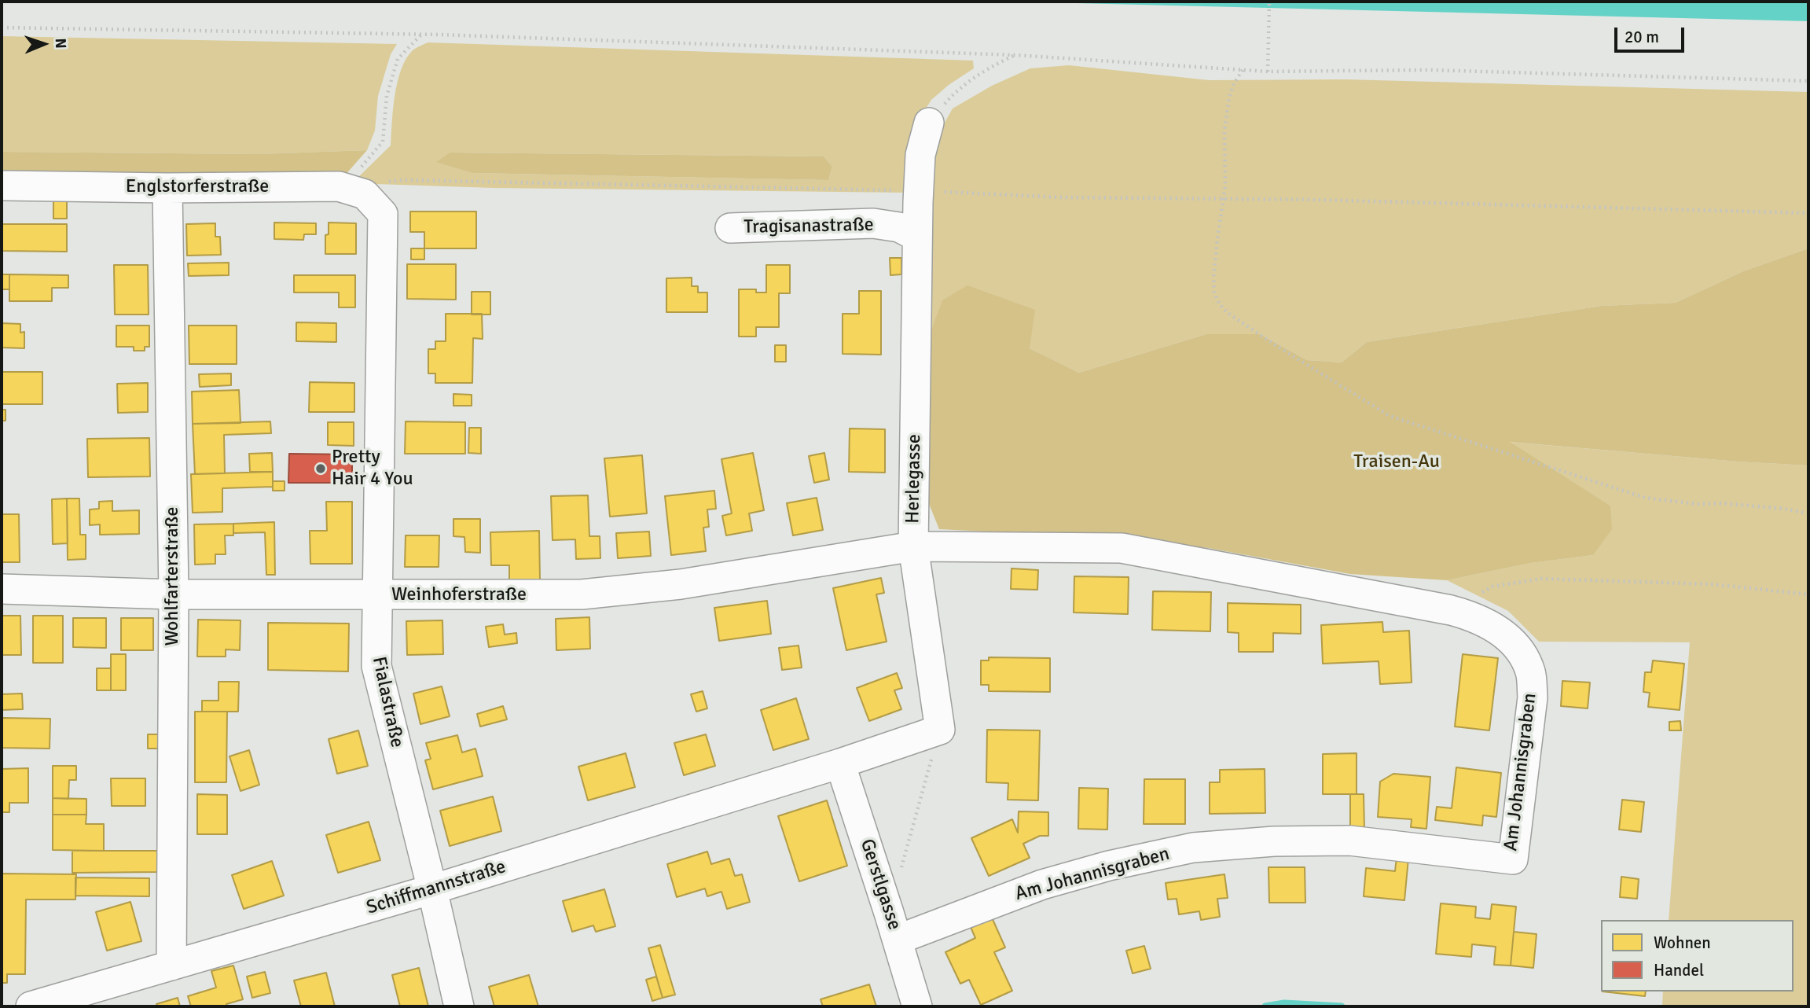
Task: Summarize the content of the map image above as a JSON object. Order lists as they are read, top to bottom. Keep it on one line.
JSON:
{"streets":{"street":["Englstorferstraße","Tragisanastraße","Herlegasse","Wohlfarterstraße","Weinhoferstraße","Fialastraße","Am Johannisgraben","Gerstlgasse","Schiffmannstraße"]},"crossings":[["Englstorferstraße","Wohlfarterstraße"],["Englstorferstraße","Fialastraße"],["Tragisanastraße","Herlegasse"],["Herlegasse","Weinhoferstraße"],["Herlegasse","Am Johannisgraben"],["Wohlfarterstraße","Weinhoferstraße"],["Wohlfarterstraße","Schiffmannstraße"],["Weinhoferstraße","Fialastraße"],["Weinhoferstraße","Am Johannisgraben"],["Fialastraße","Schiffmannstraße"],["Am Johannisgraben","Gerstlgasse"],["Gerstlgasse","Schiffmannstraße"]],"parks":["Traisen-Au"],"places":["Pretty Hair 4 You"],"legend":["Wohnen","Handel"],"scale_bar":"20 m","north":"right"}
